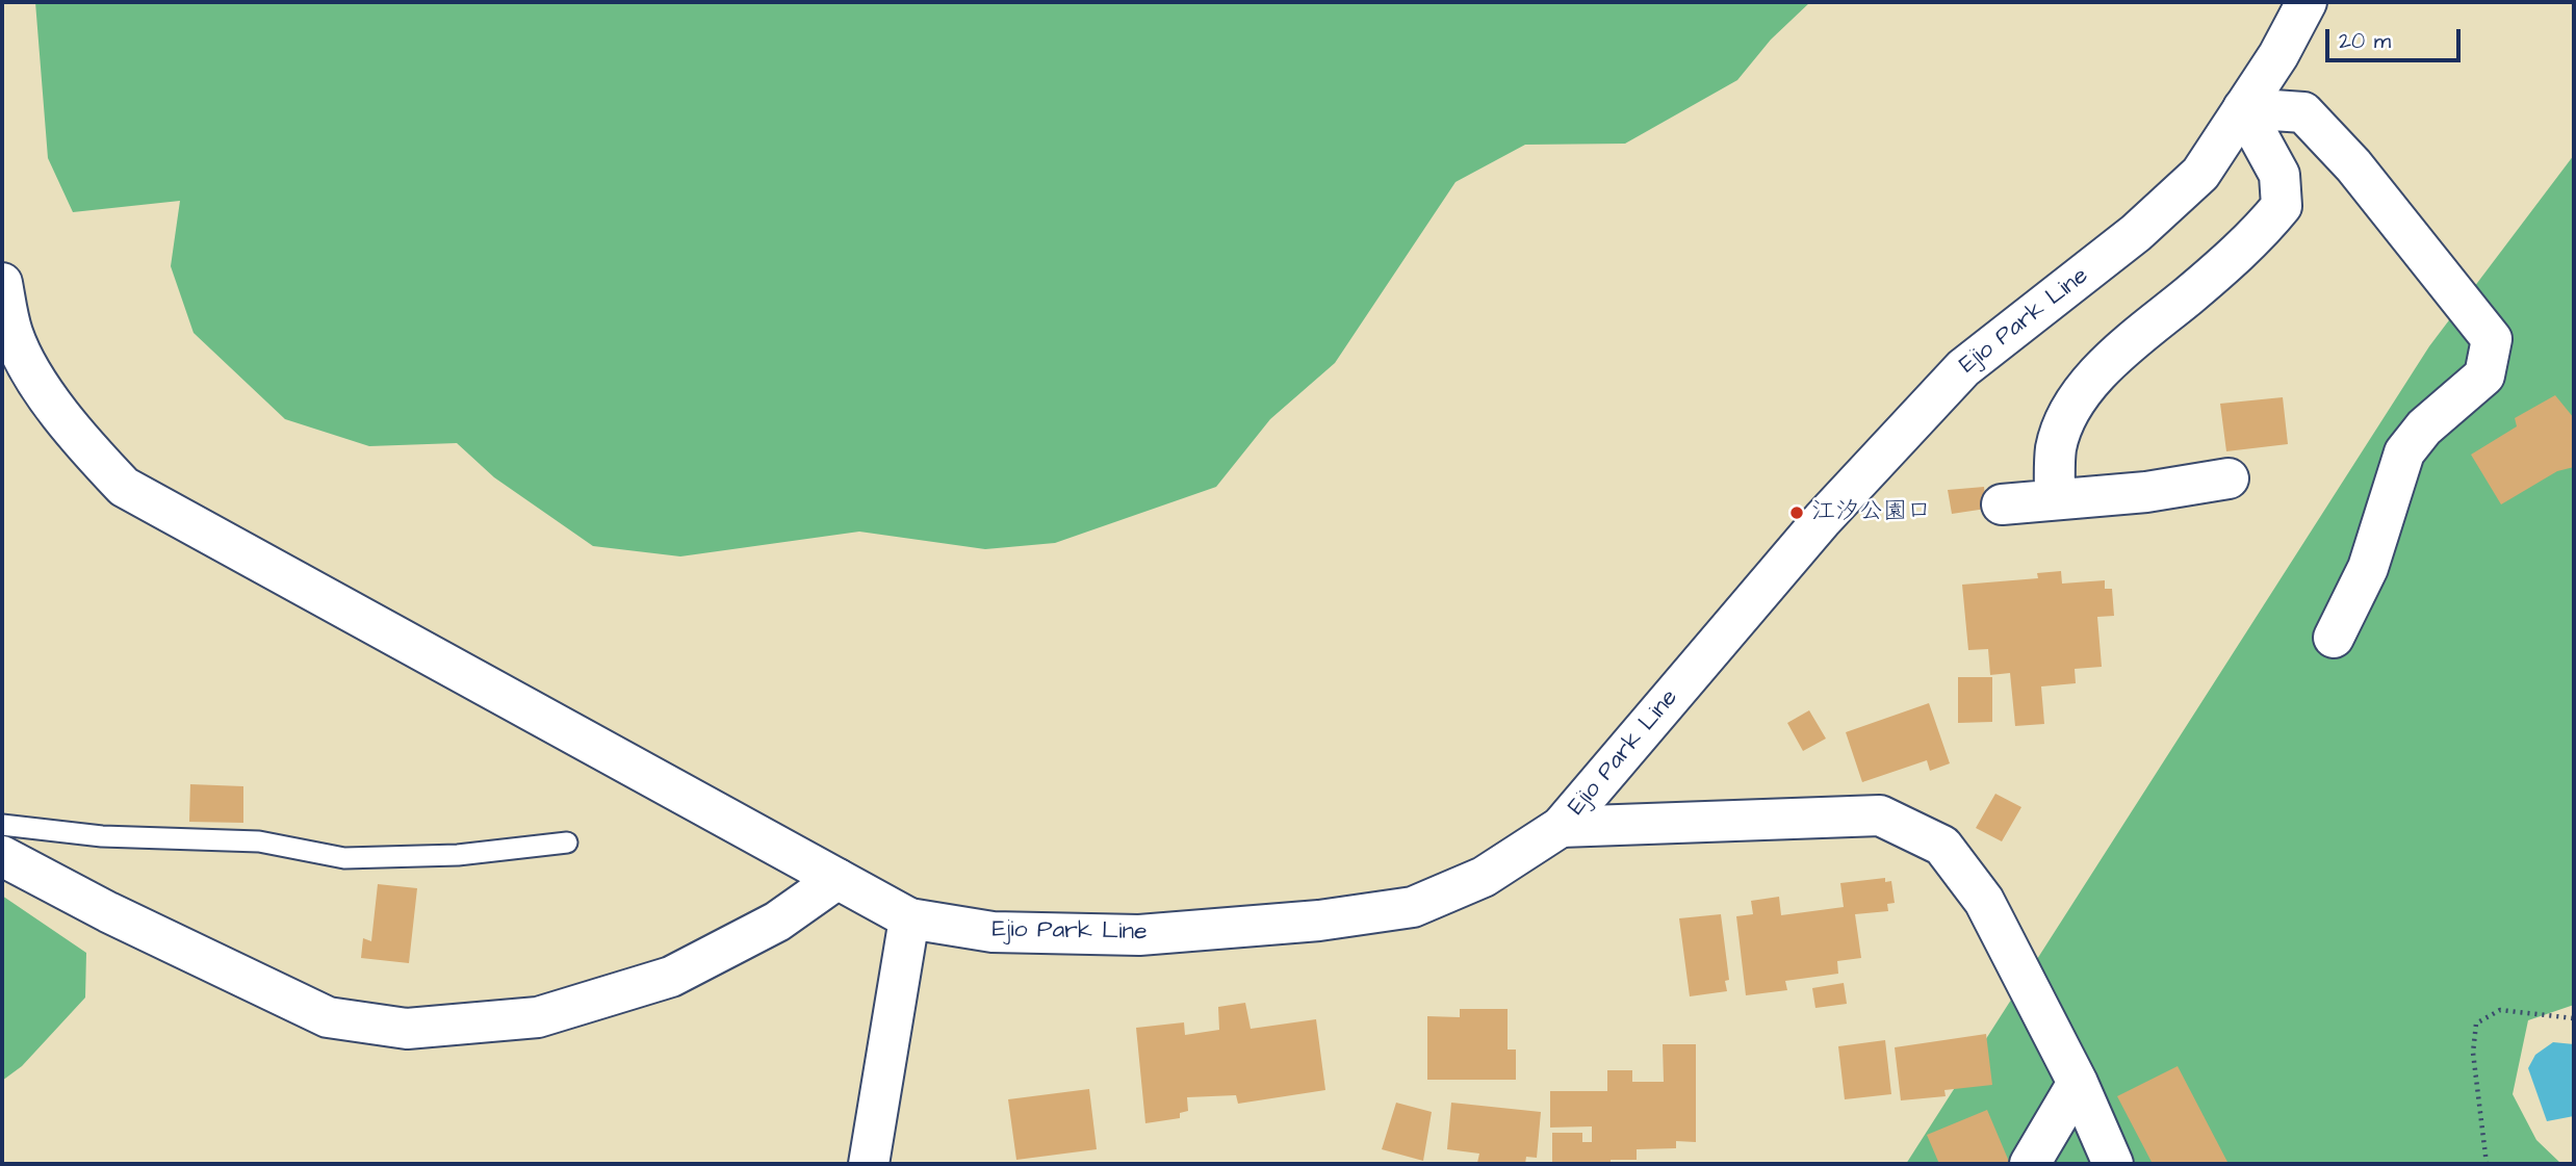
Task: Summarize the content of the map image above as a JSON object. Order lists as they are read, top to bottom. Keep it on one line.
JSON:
{"streets":{"street":["Ejio Park Line"]},"places":["江汐公園口"],"scale_bar":"20 m"}
